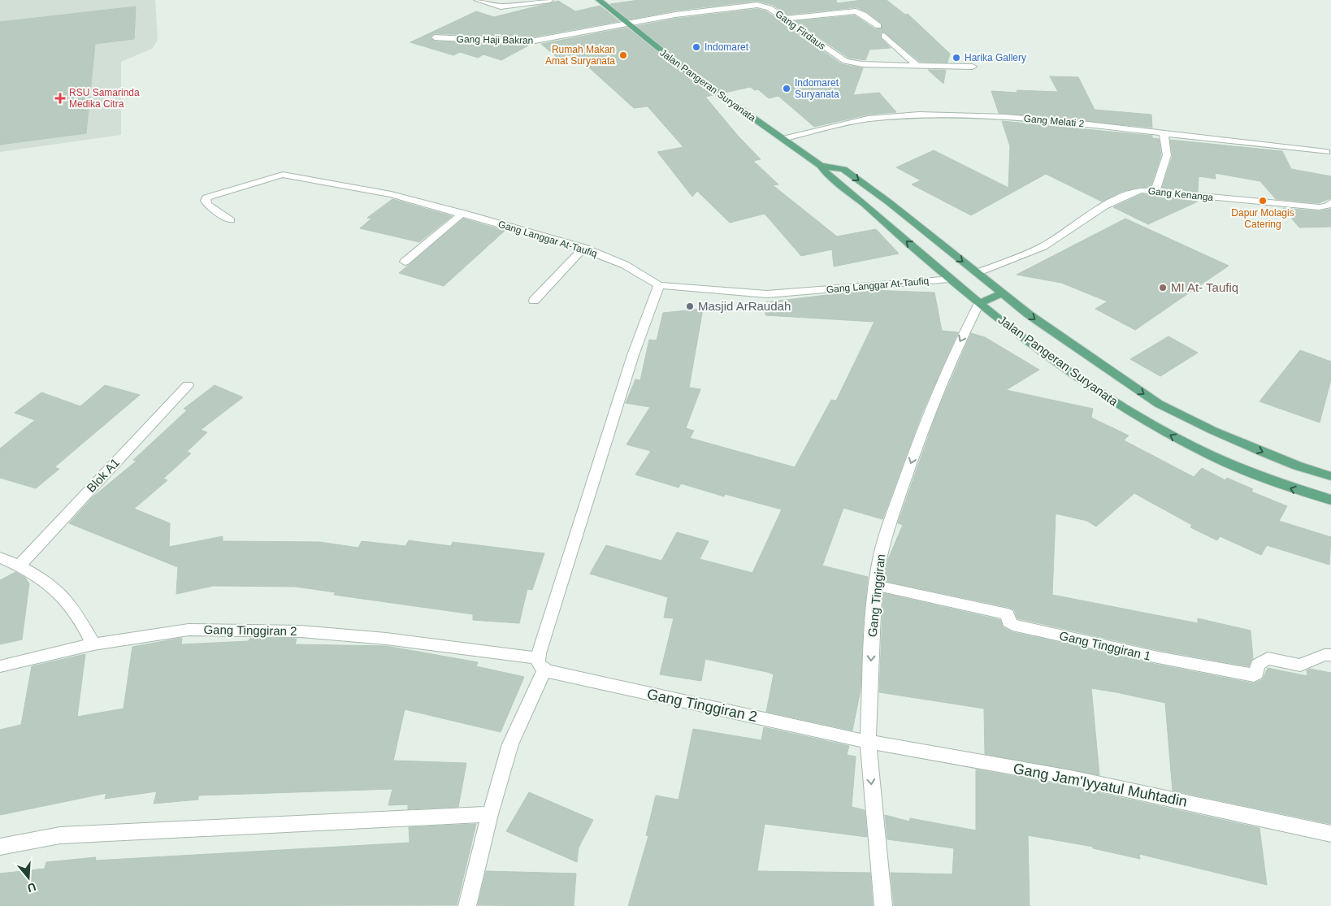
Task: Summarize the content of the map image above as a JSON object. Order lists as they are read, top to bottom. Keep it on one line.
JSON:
{"streets":{"main road":["Jalan Pangeran Suryanata"],"street":["Gang Firdaus","Gang Haji Bakran","Gang Melati 2","Gang Kenanga","Gang Langgar At-Taufiq","Blok A1","Gang Tinggiran","Gang Tinggiran 2","Gang Tinggiran 1","Gang Jam'Iyyatul Muhtadin"]},"crossings":[["Gang Firdaus","Gang Haji Bakran"],["Gang Firdaus","Jalan Pangeran Suryanata"],["Gang Haji Bakran","Jalan Pangeran Suryanata"],["Jalan Pangeran Suryanata","Gang Melati 2"],["Jalan Pangeran Suryanata","Gang Kenanga"],["Jalan Pangeran Suryanata","Gang Langgar At-Taufiq"],["Jalan Pangeran Suryanata","Gang Tinggiran"],["Gang Tinggiran","Gang Tinggiran 2"],["Gang Tinggiran","Gang Tinggiran 1"],["Gang Tinggiran","Gang Jam'Iyyatul Muhtadin"],["Gang Tinggiran 2","Gang Jam'Iyyatul Muhtadin"]],"one_way":["Gang Tinggiran"],"places":{"other":["Indomaret","Rumah Makan Amat Suryanata","Harika Gallery","Indomaret Suryanata","Dapur Molagis Catering","MI At- Taufiq","Masjid ArRaudah"],"health":["RSU Samarinda Medika Citra"]},"north":"bottom"}
